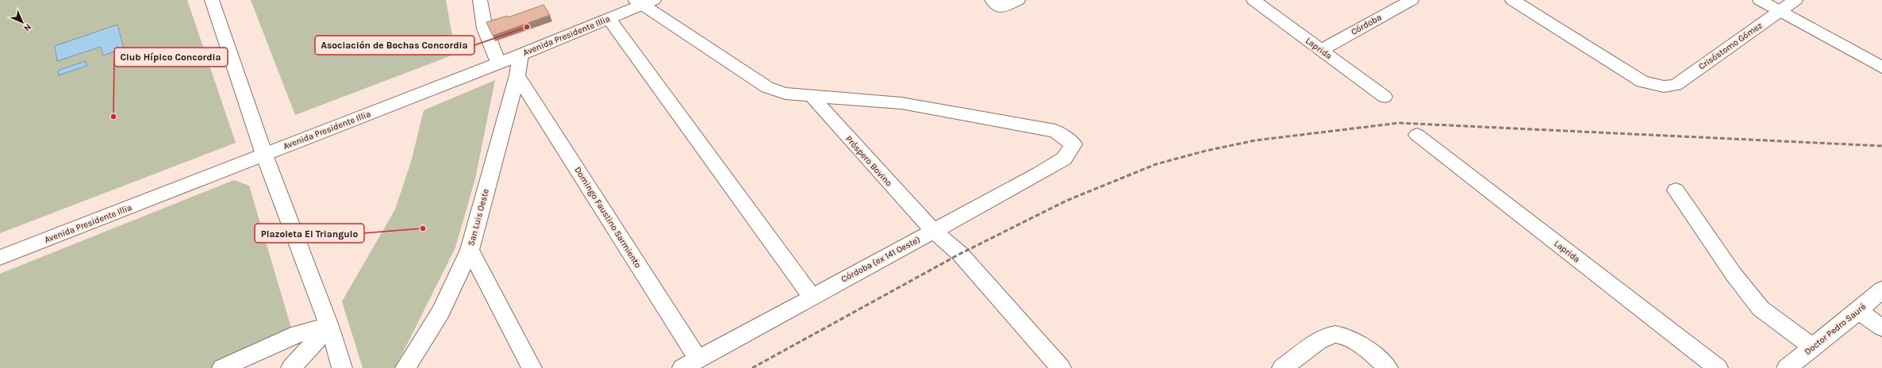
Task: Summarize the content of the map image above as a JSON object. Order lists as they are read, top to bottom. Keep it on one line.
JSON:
{"streets":{"street":["Córdoba","Avenida Presidente Illia","Crisóstomo Gómez","Laprida","Próspero Bovino","San Luis Oeste","Domingo Faustino Sarmiento","Córdoba (ex 141 Oeste)","Doctor Pedro Sauré"]},"crossings":[["Córdoba","Laprida"],["Avenida Presidente Illia","San Luis Oeste"],["Próspero Bovino","Córdoba (ex 141 Oeste)"],["San Luis Oeste","Domingo Faustino Sarmiento"],["Domingo Faustino Sarmiento","Córdoba (ex 141 Oeste)"]],"places":["Asociación de Bochas Concordia","Club Hípico Concordia","Plazoleta El Triangulo"],"north":"bottom right"}
